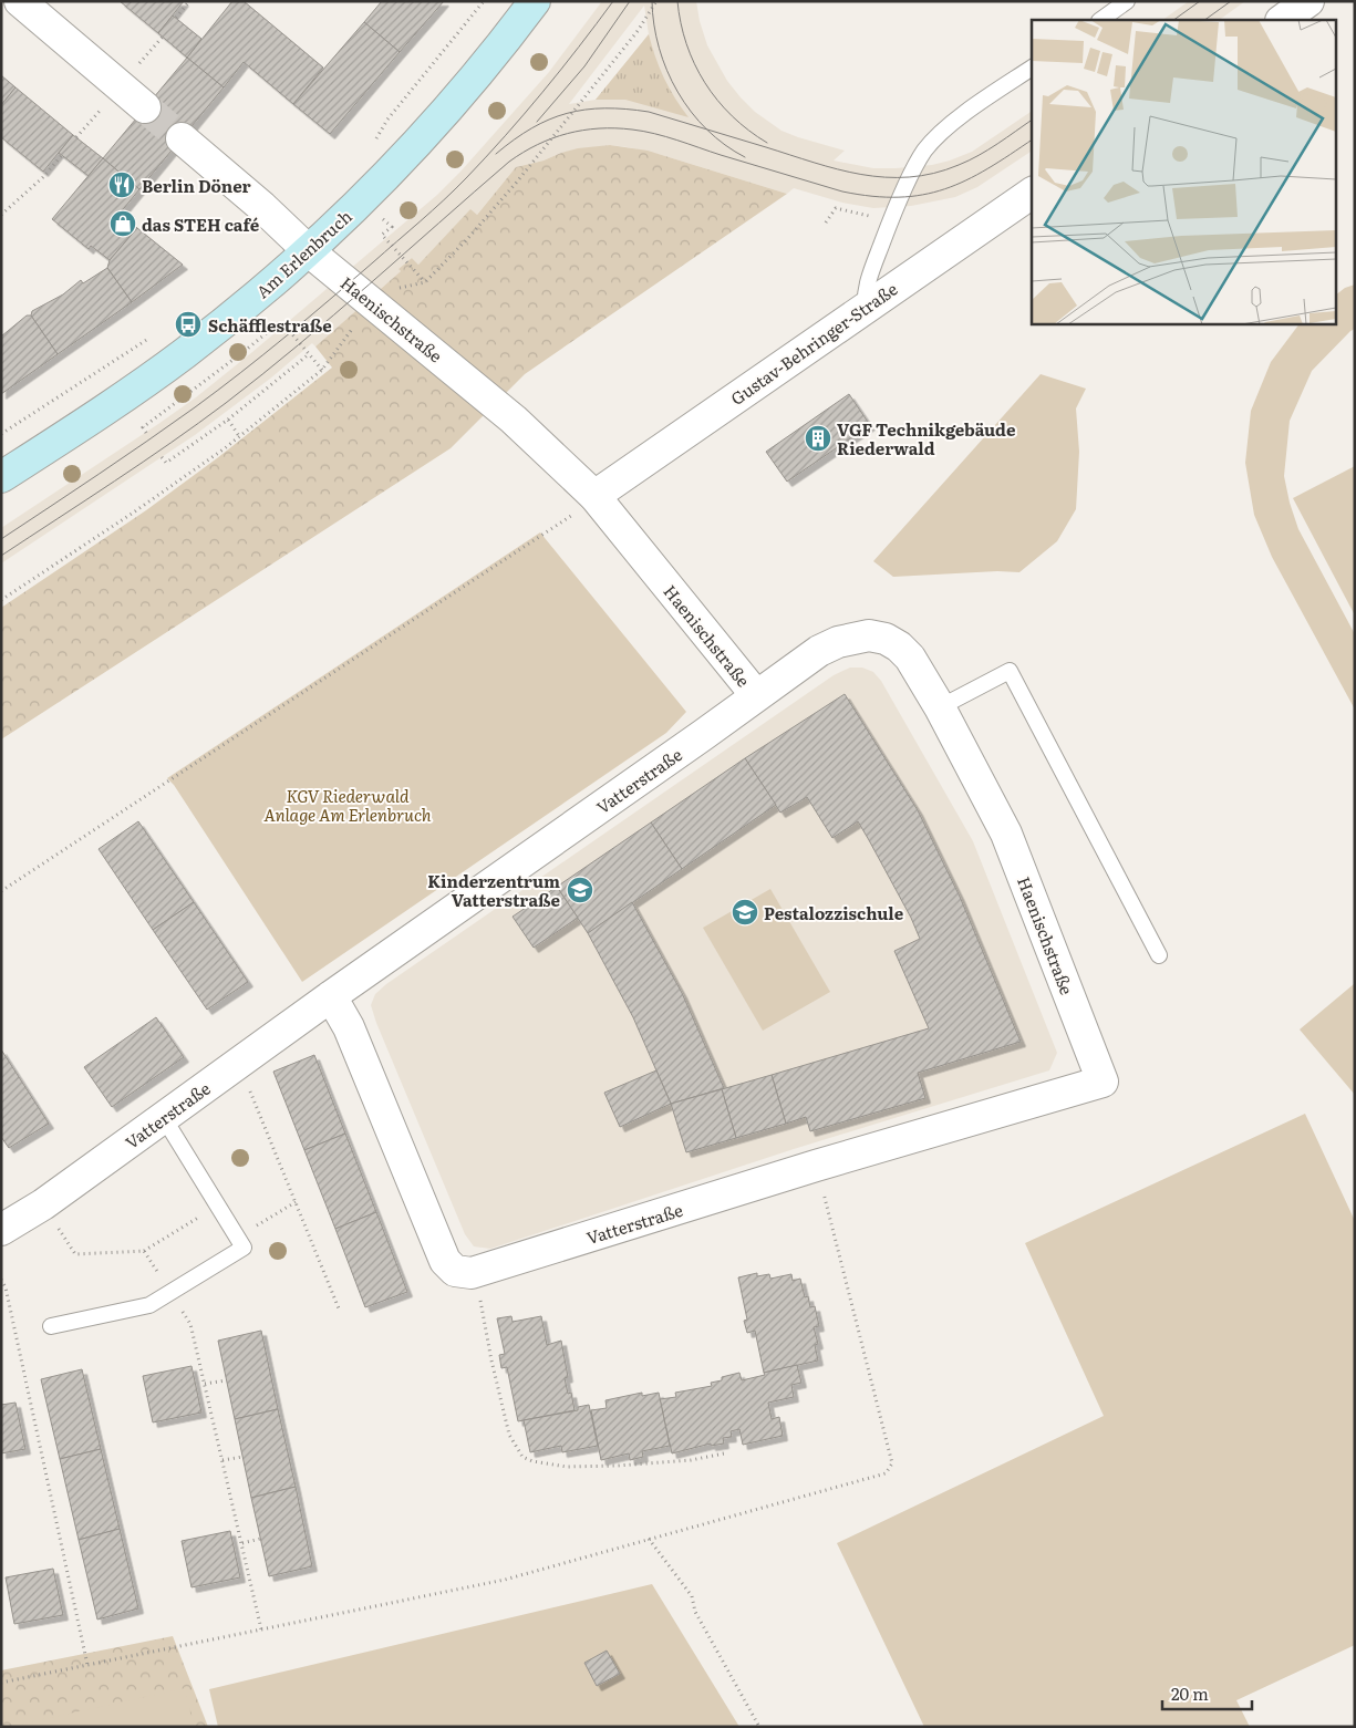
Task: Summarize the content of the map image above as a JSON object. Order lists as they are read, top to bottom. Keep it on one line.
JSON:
{"streets":{"main road":["Am Erlenbruch"],"street":["Haenischstraße","Gustav-Behringer-Straße","Vatterstraße"]},"crossings":[["Am Erlenbruch","Haenischstraße"],["Haenischstraße","Gustav-Behringer-Straße"],["Haenischstraße","Vatterstraße"]],"parks":["KGV Riederwald Anlage Am Erlenbruch"],"places":{"restaurant":["Berlin Döner"],"shop":["das STEH café"],"bus stop":["Schäfflestraße"],"building":["VGF Technikgebäude Riederwald"],"school or university":["Kinderzentrum Vatterstraße","Pestalozzischule"]},"scale_bar":"20 m"}
